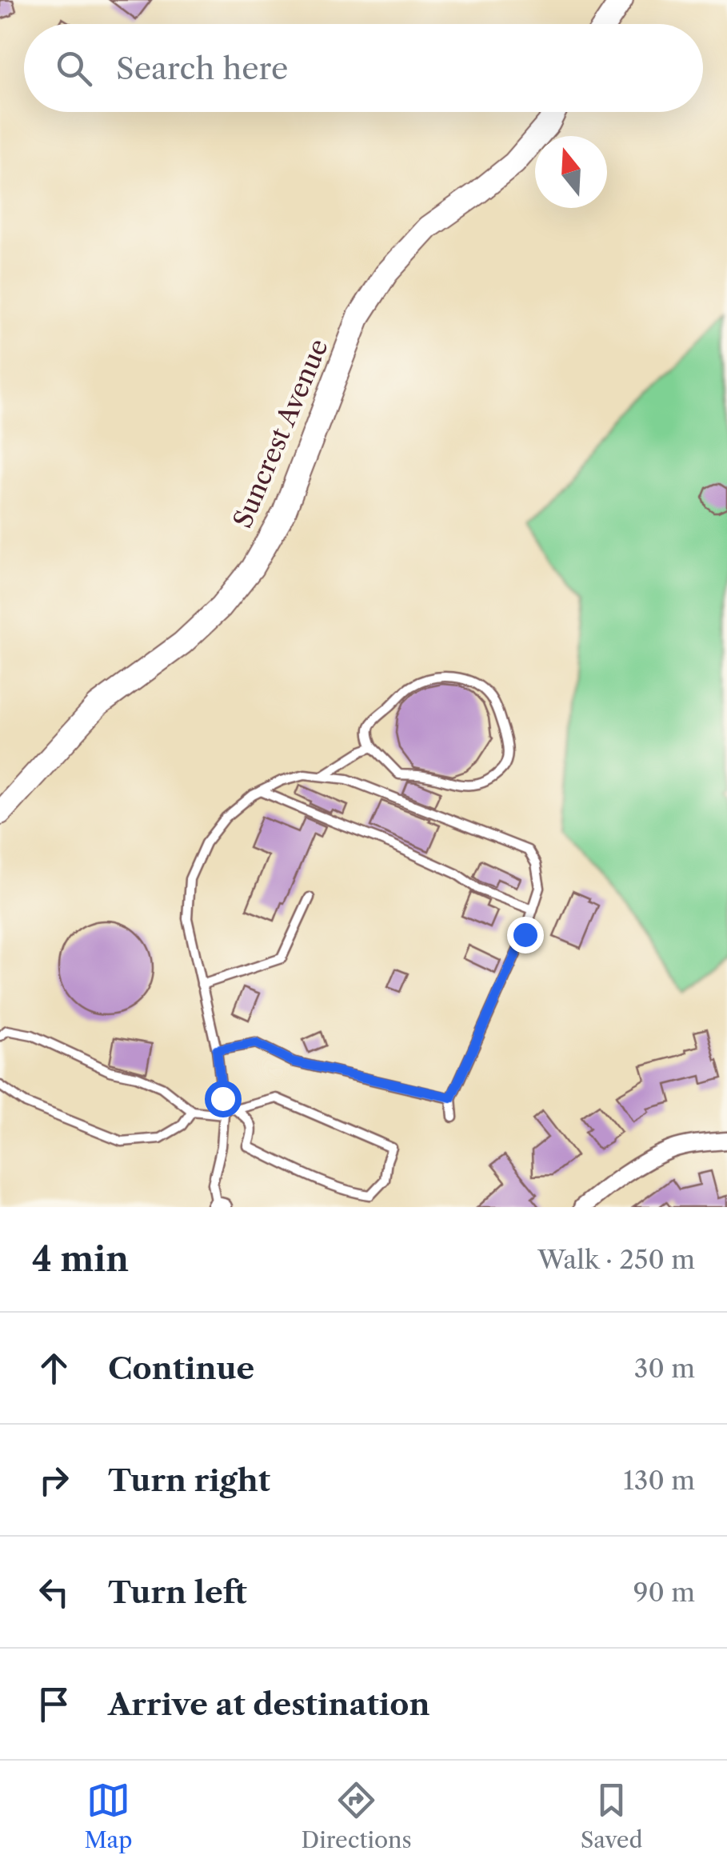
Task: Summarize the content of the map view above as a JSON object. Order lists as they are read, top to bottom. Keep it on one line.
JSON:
{"streets":{"street":["Suncrest Avenue"]},"north":"top","page":{"search":"Search here","heading":["4 min","Walk · 250 m"],"list":[["Continue","30 m"],["Turn right","130 m"],["Turn left","90 m"],"Arrive at destination"],"nav":["Map","Directions","Saved"]}}
